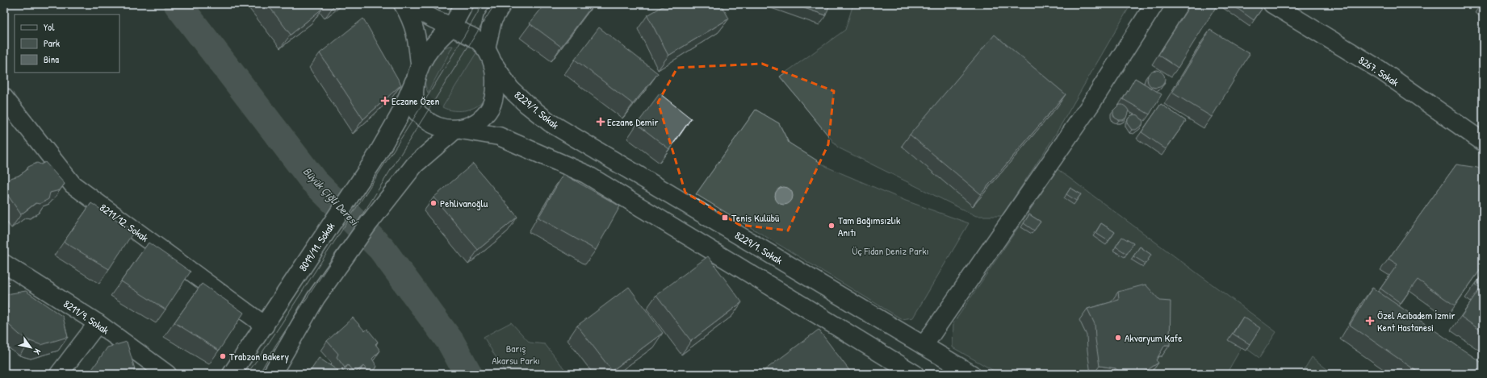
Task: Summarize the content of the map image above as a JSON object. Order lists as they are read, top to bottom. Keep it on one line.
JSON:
{"streets":{"street":["8267. Sokak","8229/1. Sokak","8211/12. Sokak","8019/11. Sokak","8211/9. Sokak"]},"crossings":[["8229/1. Sokak","8019/11. Sokak"],["8211/12. Sokak","8019/11. Sokak"]],"water":["Büyük Çiğli Deresi"],"parks":["Üç Fidan Deniz Parkı","Barış Akarsu Parkı"],"places":{"health":["Eczane Özen","Eczane Demir","Özel Acıbadem İzmir Kent Hastanesi"],"other":["Pehlivanoğlu","Tam Bağımsızlık Anıtı","Akvaryum Kafe","Trabzon Bakery"],"transit":["Tenis Kulübü"]},"legend":["Yol","Park","Bina"],"north":"bottom right"}
